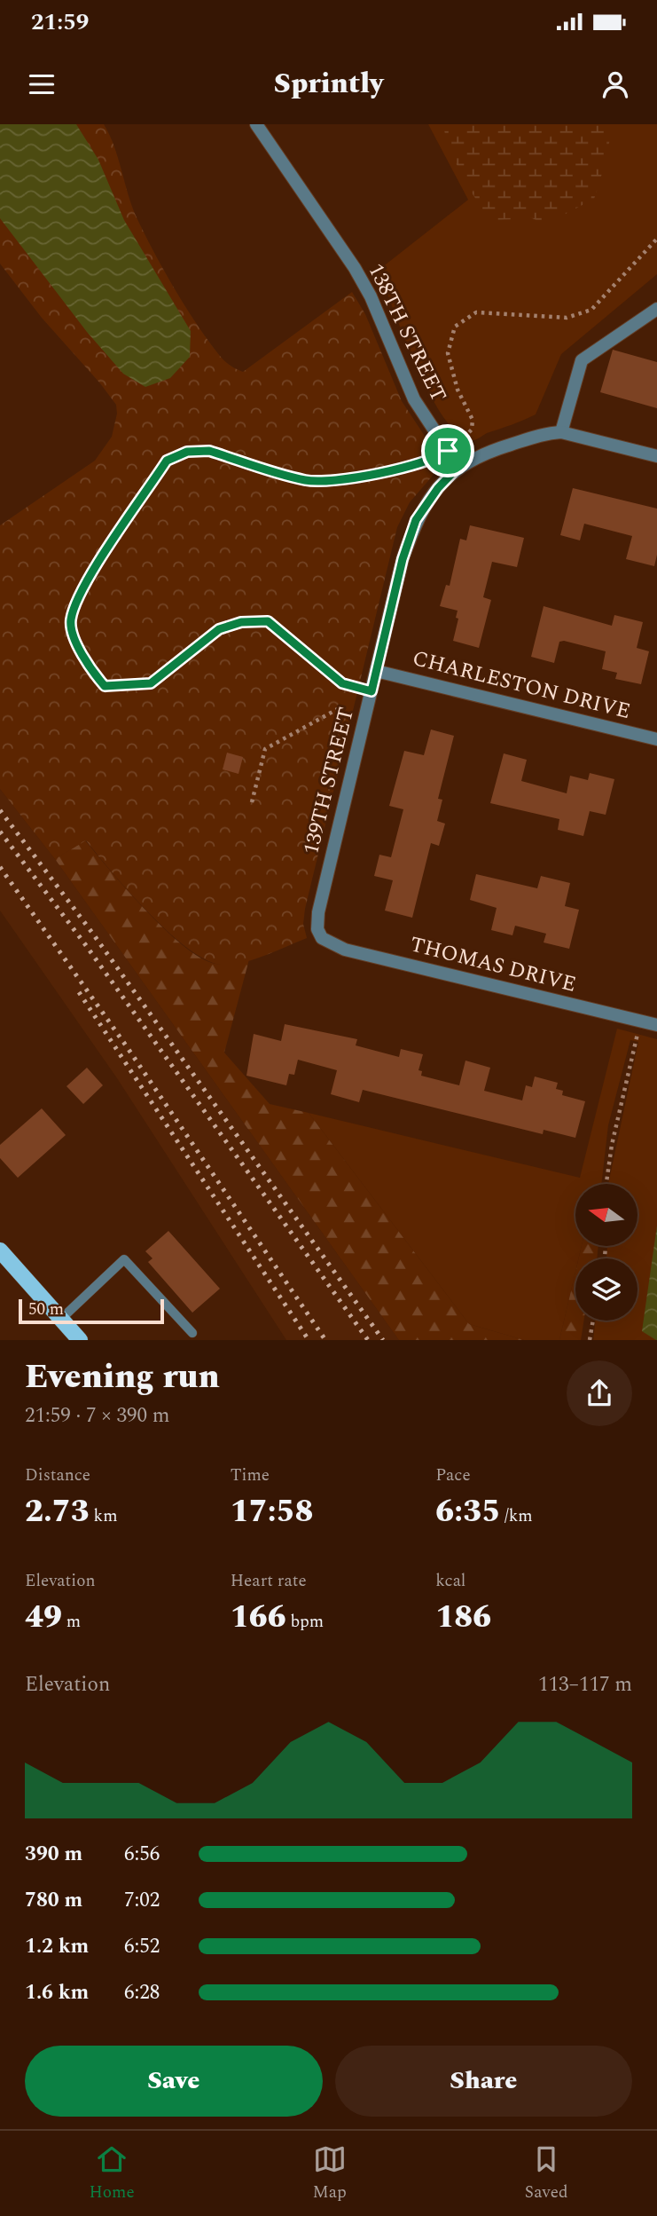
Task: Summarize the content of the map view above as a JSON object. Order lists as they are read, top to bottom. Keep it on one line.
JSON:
{"streets":{"street":["138TH STREET","CHARLESTON DRIVE","139TH STREET","THOMAS DRIVE"]},"crossings":[["138TH STREET","139TH STREET"],["CHARLESTON DRIVE","139TH STREET"],["139TH STREET","THOMAS DRIVE"]],"scale_bar":"50 m","north":"left","page":{"status":"21:59","header":"Sprintly","scale":"50 m","heading":["Evening run","21:59 · 7 × 390 m"],"stats":[["Distance","2.73 km"],["Time","17:58"],["Pace","6:35 /km"],["Elevation","49 m"],["Heart rate","166 bpm"],["kcal","186"]],"chart":["Elevation","113–117 m"],"list":[{"name":"390 m","note":"6:56"},{"name":"780 m","note":"7:02"},{"name":"1.2 km","note":"6:52"},{"name":"1.6 km","note":"6:28"}],"buttons":["Save","Share"],"tabs":["Home","Map","Saved"]}}
